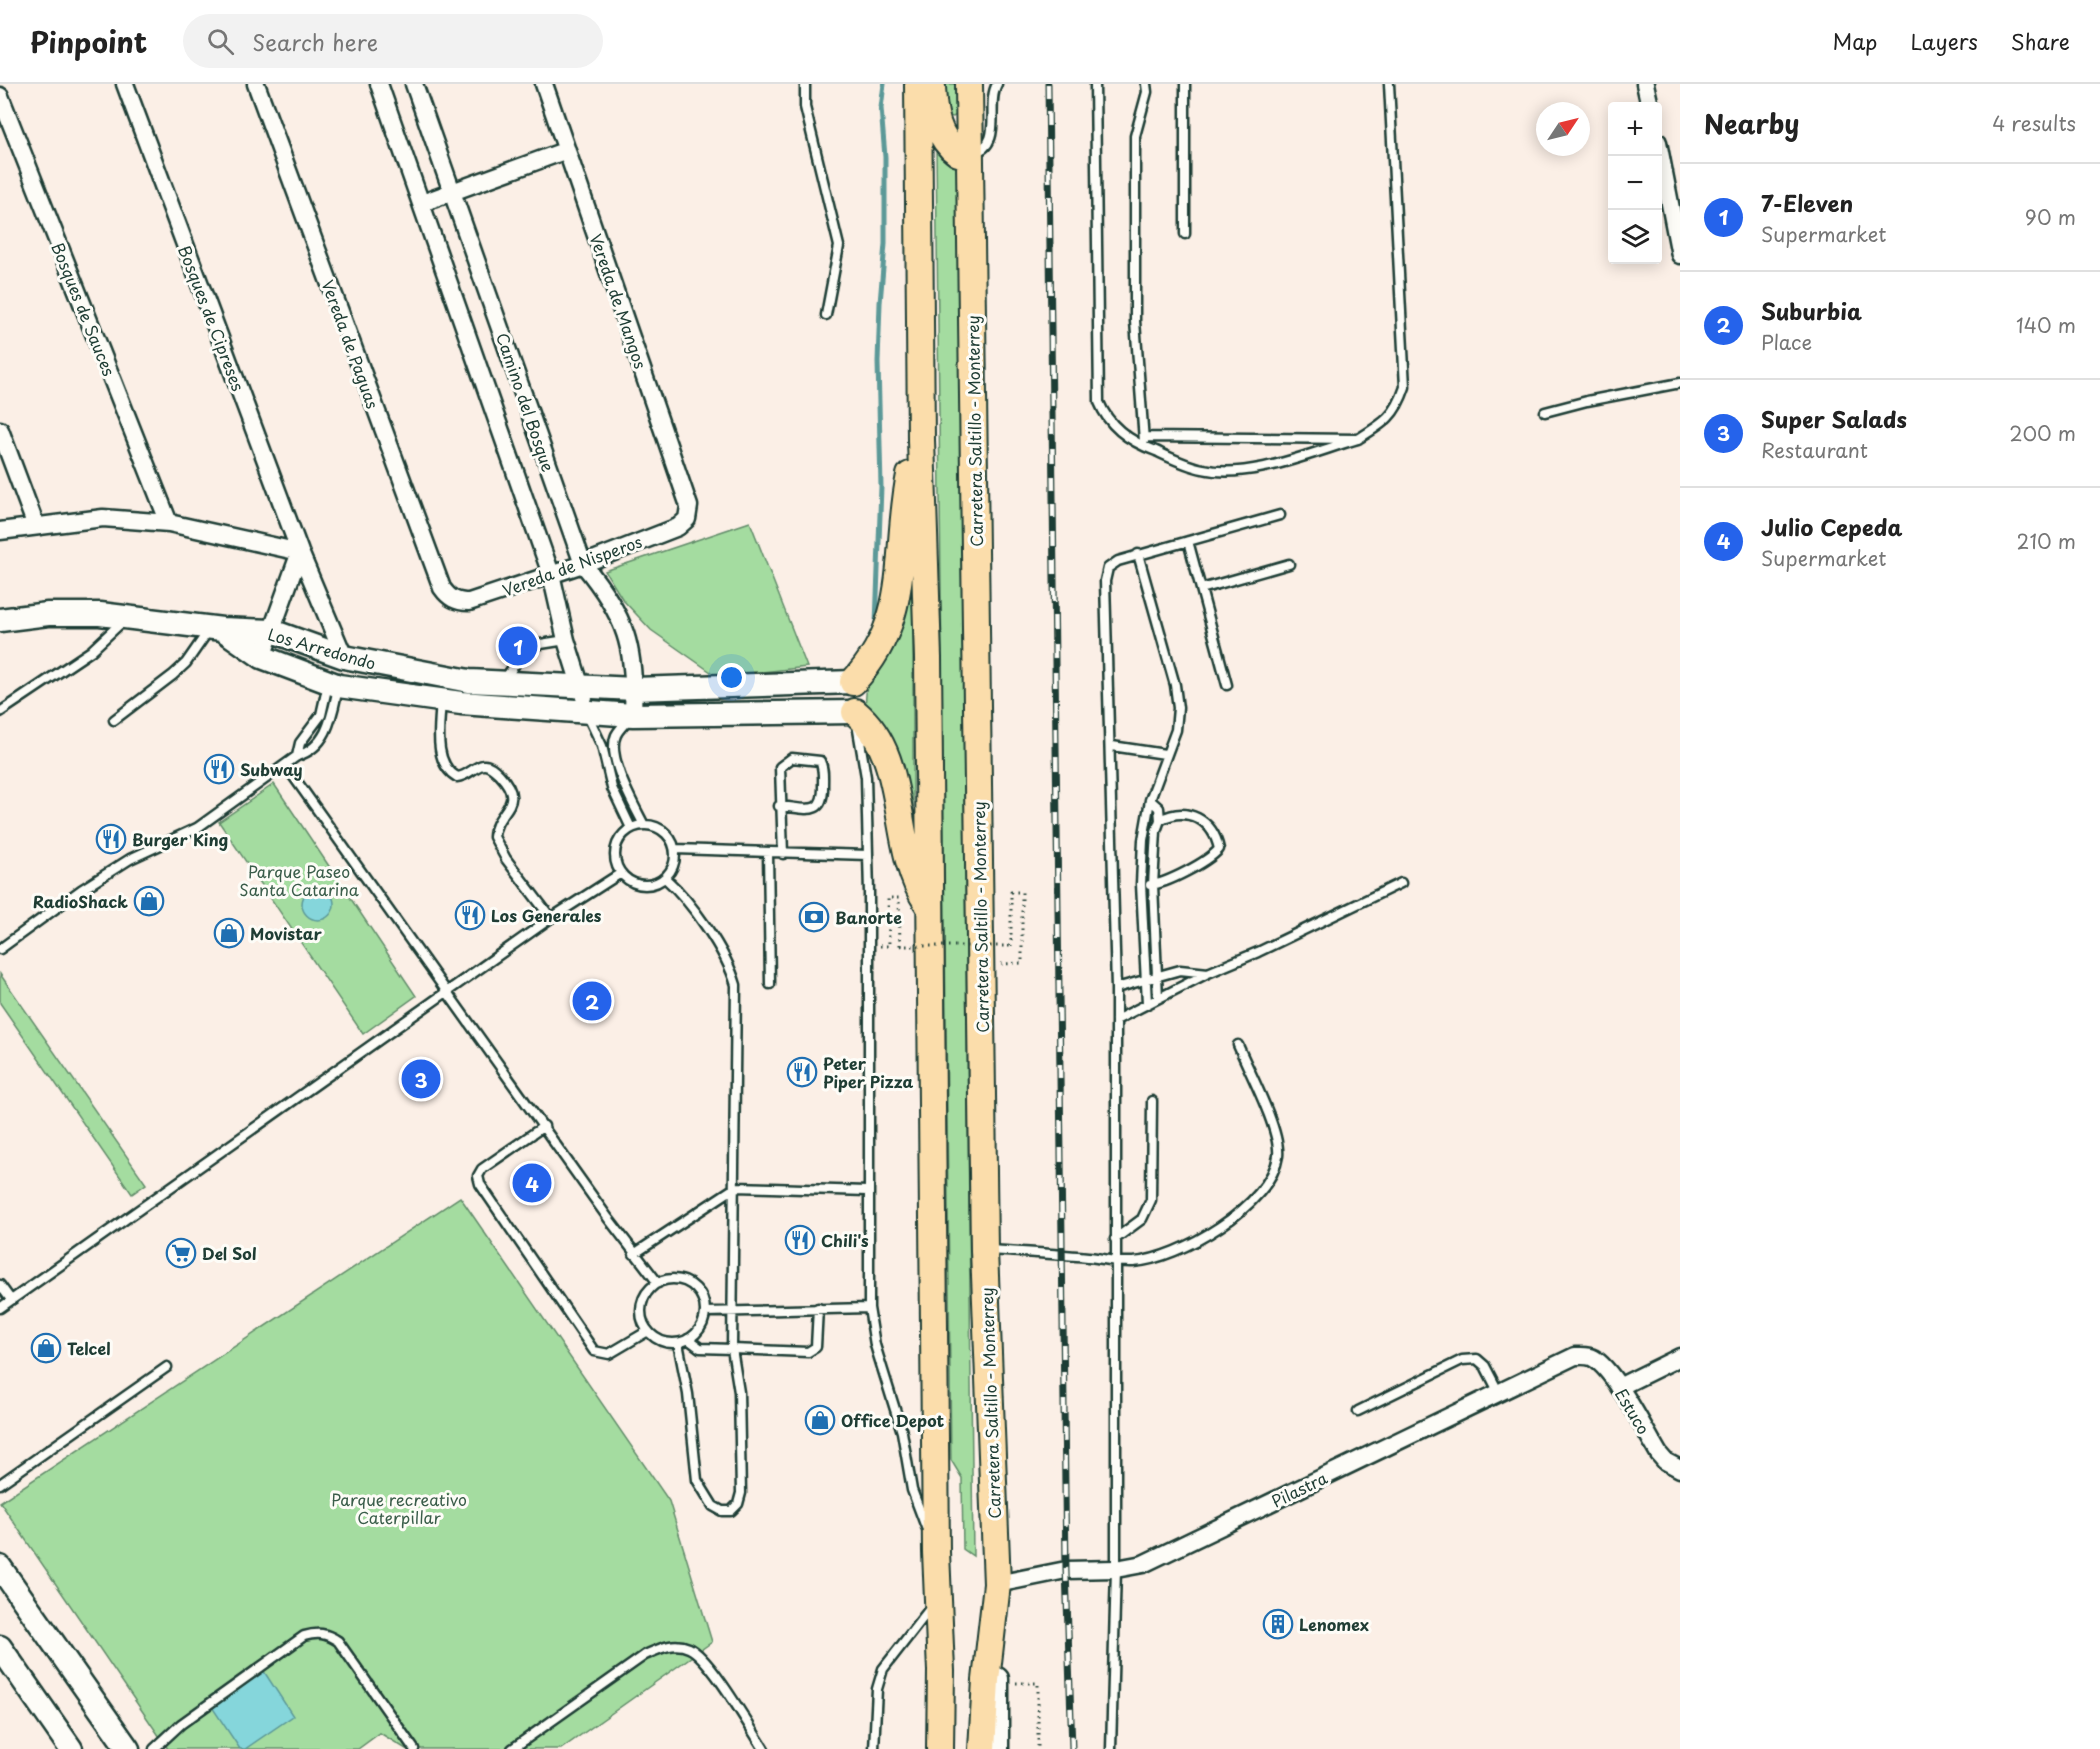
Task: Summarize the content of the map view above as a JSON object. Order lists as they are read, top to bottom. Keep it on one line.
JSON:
{"streets":{"main road":["Carretera Saltillo - Monterrey"],"street":["Vereda de Mangos","Bosques de Sauces","Bosques de Cipreses","Vereda de Paguas","Camino del Bosque","Vereda de Nisperos","Los Arredondo","Estuco","Pilastra"]},"crossings":[["Vereda de Mangos","Vereda de Nisperos"],["Bosques de Cipreses","Los Arredondo"],["Vereda de Paguas","Vereda de Nisperos"],["Camino del Bosque","Vereda de Nisperos"],["Camino del Bosque","Los Arredondo"],["Carretera Saltillo - Monterrey","Pilastra"],["Estuco","Pilastra"]],"parks":["Parque Paseo Santa Catarina","Parque recreativo Caterpillar"],"places":{"restaurant":["Subway","Burger King","Los Generales","Peter Piper Pizza","Chili's"],"shop":["RadioShack","Movistar","Telcel","Office Depot"],"bank":["Banorte"],"supermarket":["Del Sol"],"building":["Lenomex"]},"north":"top right","page":{"header":"Pinpoint","search":"Search here","nav":["Map","Layers","Share"],"heading":["Nearby","4 results"],"map_buttons":["+","−"],"list":[{"mark":"1","name":"7-Eleven","note":"Supermarket","value":"90 m"},{"mark":"2","name":"Suburbia","note":"Place","value":"140 m"},{"mark":"3","name":"Super Salads","note":"Restaurant","value":"200 m"},{"mark":"4","name":"Julio Cepeda","note":"Supermarket","value":"210 m"}],"pins":["1","2","3","4"]}}
